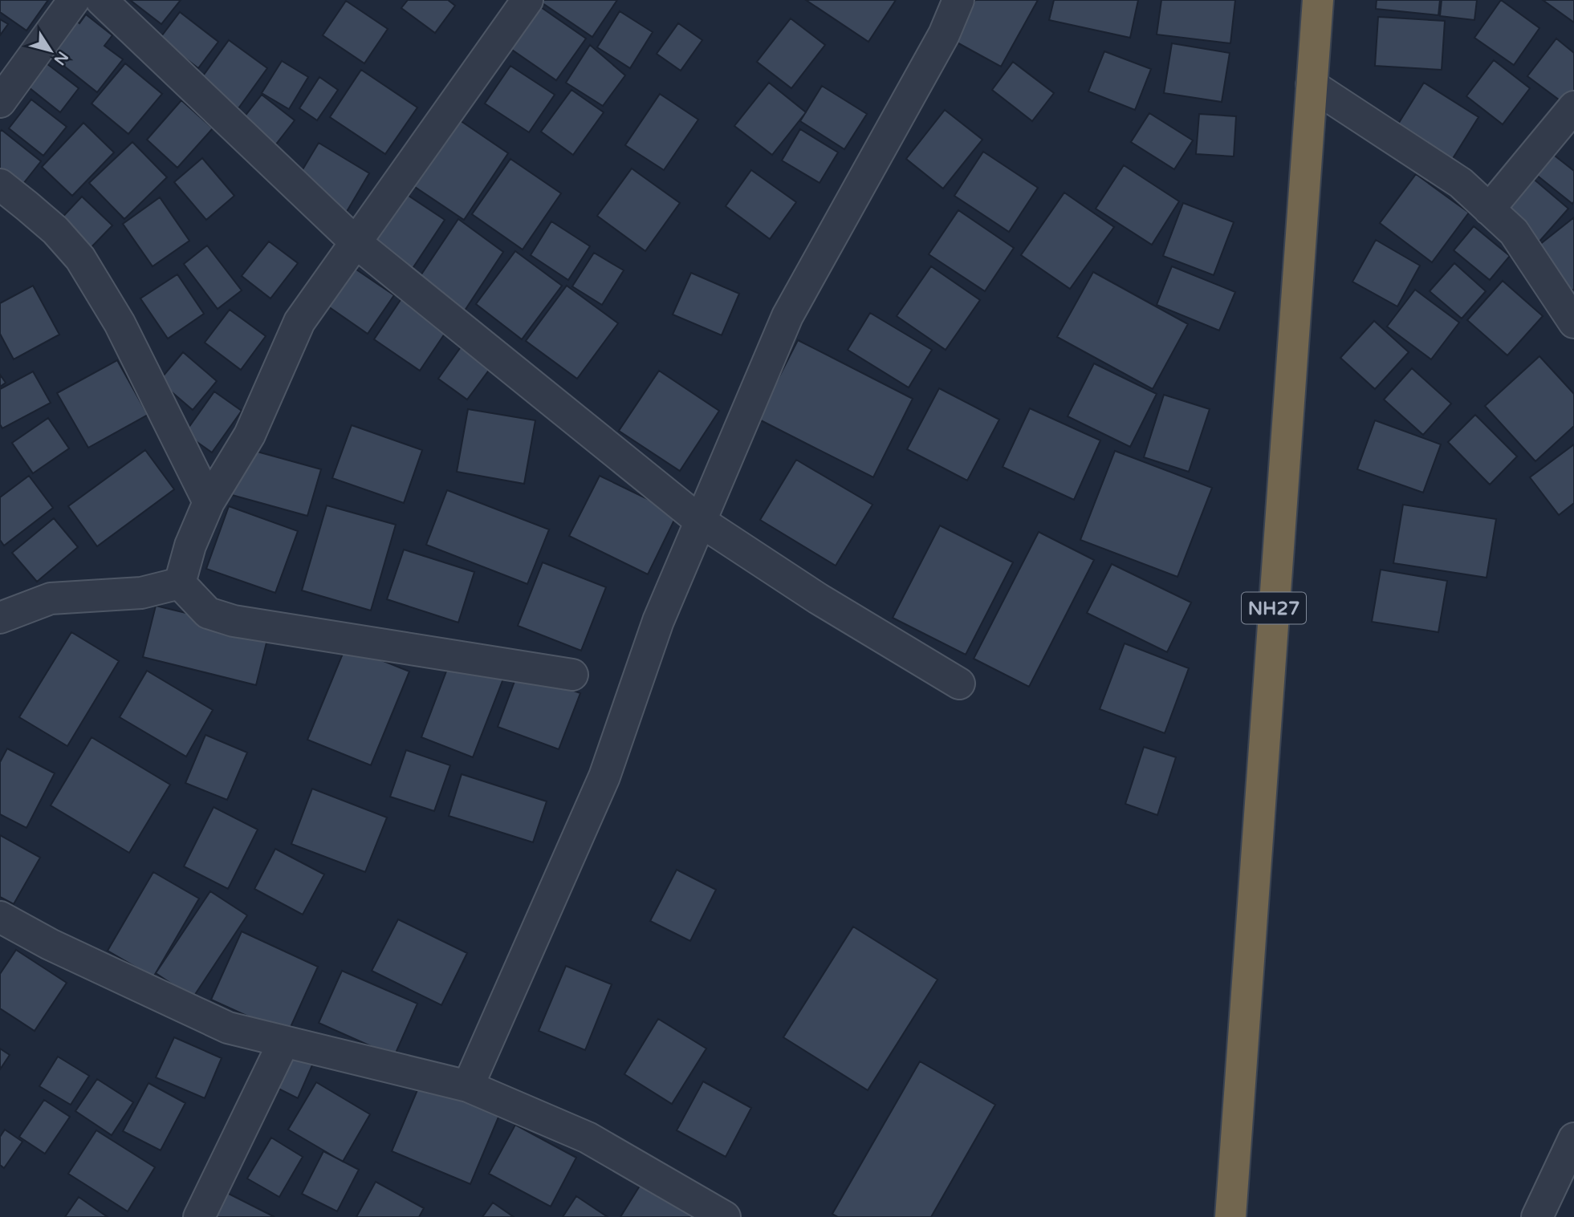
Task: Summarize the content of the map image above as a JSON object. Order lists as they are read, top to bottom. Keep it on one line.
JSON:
{"streets":{"highway":["NH27"]},"north":"bottom right"}
